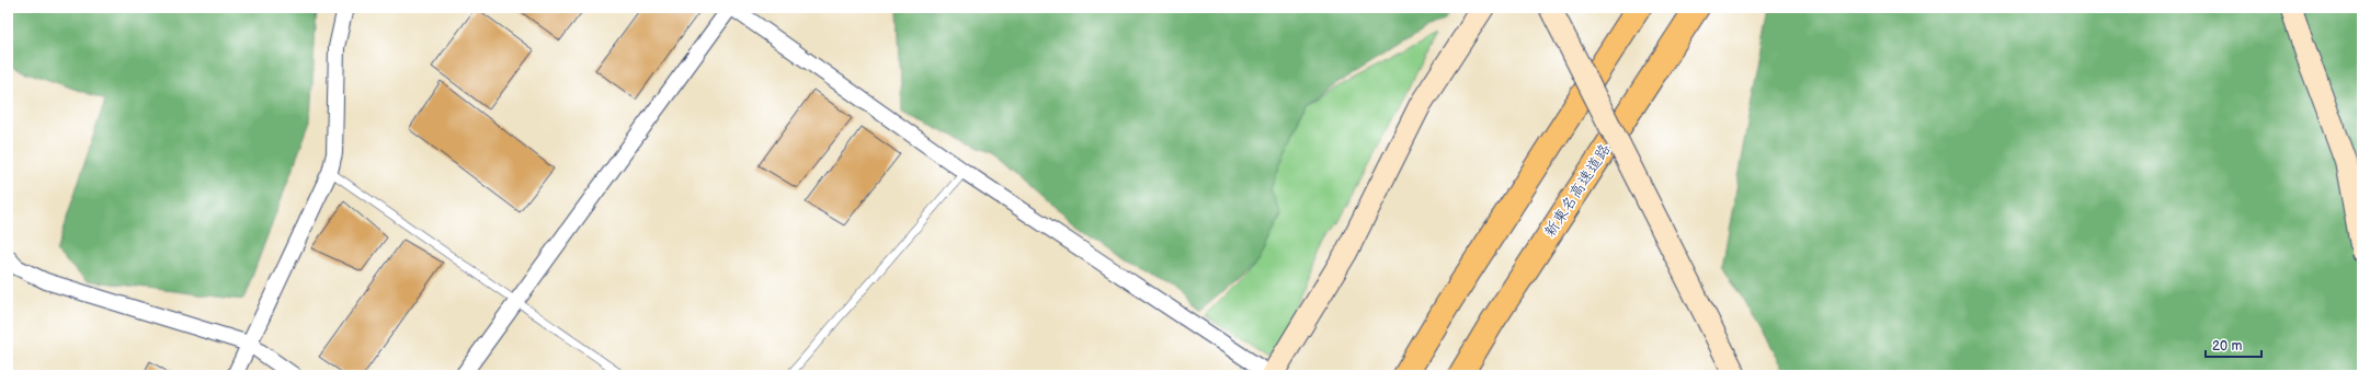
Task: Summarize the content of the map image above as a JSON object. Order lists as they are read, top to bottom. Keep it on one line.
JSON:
{"streets":{"highway":["新東名高速道路"]},"scale_bar":"20 m"}
